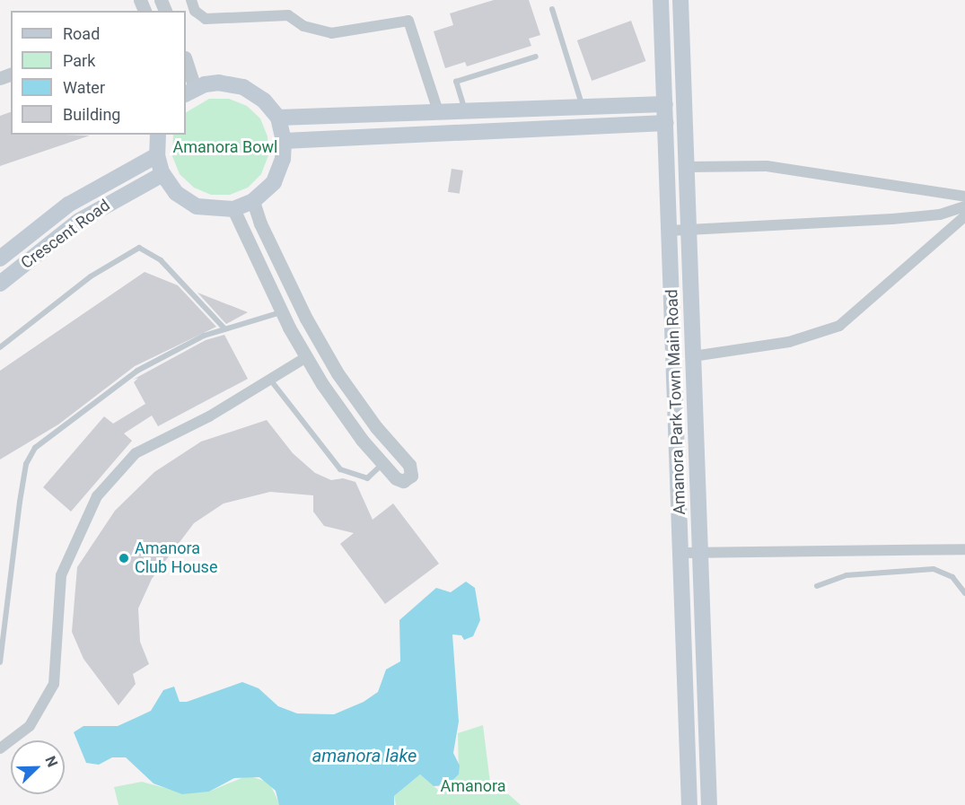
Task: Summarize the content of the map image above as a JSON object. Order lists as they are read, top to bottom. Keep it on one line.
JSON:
{"streets":{"main road":["Crescent Road","Amanora Park Town Main Road"]},"water":["amanora lake"],"parks":["Amanora Bowl","Amanora"],"places":["Amanora Club House"],"legend":["Road","Park","Water","Building"],"north":"top right"}
